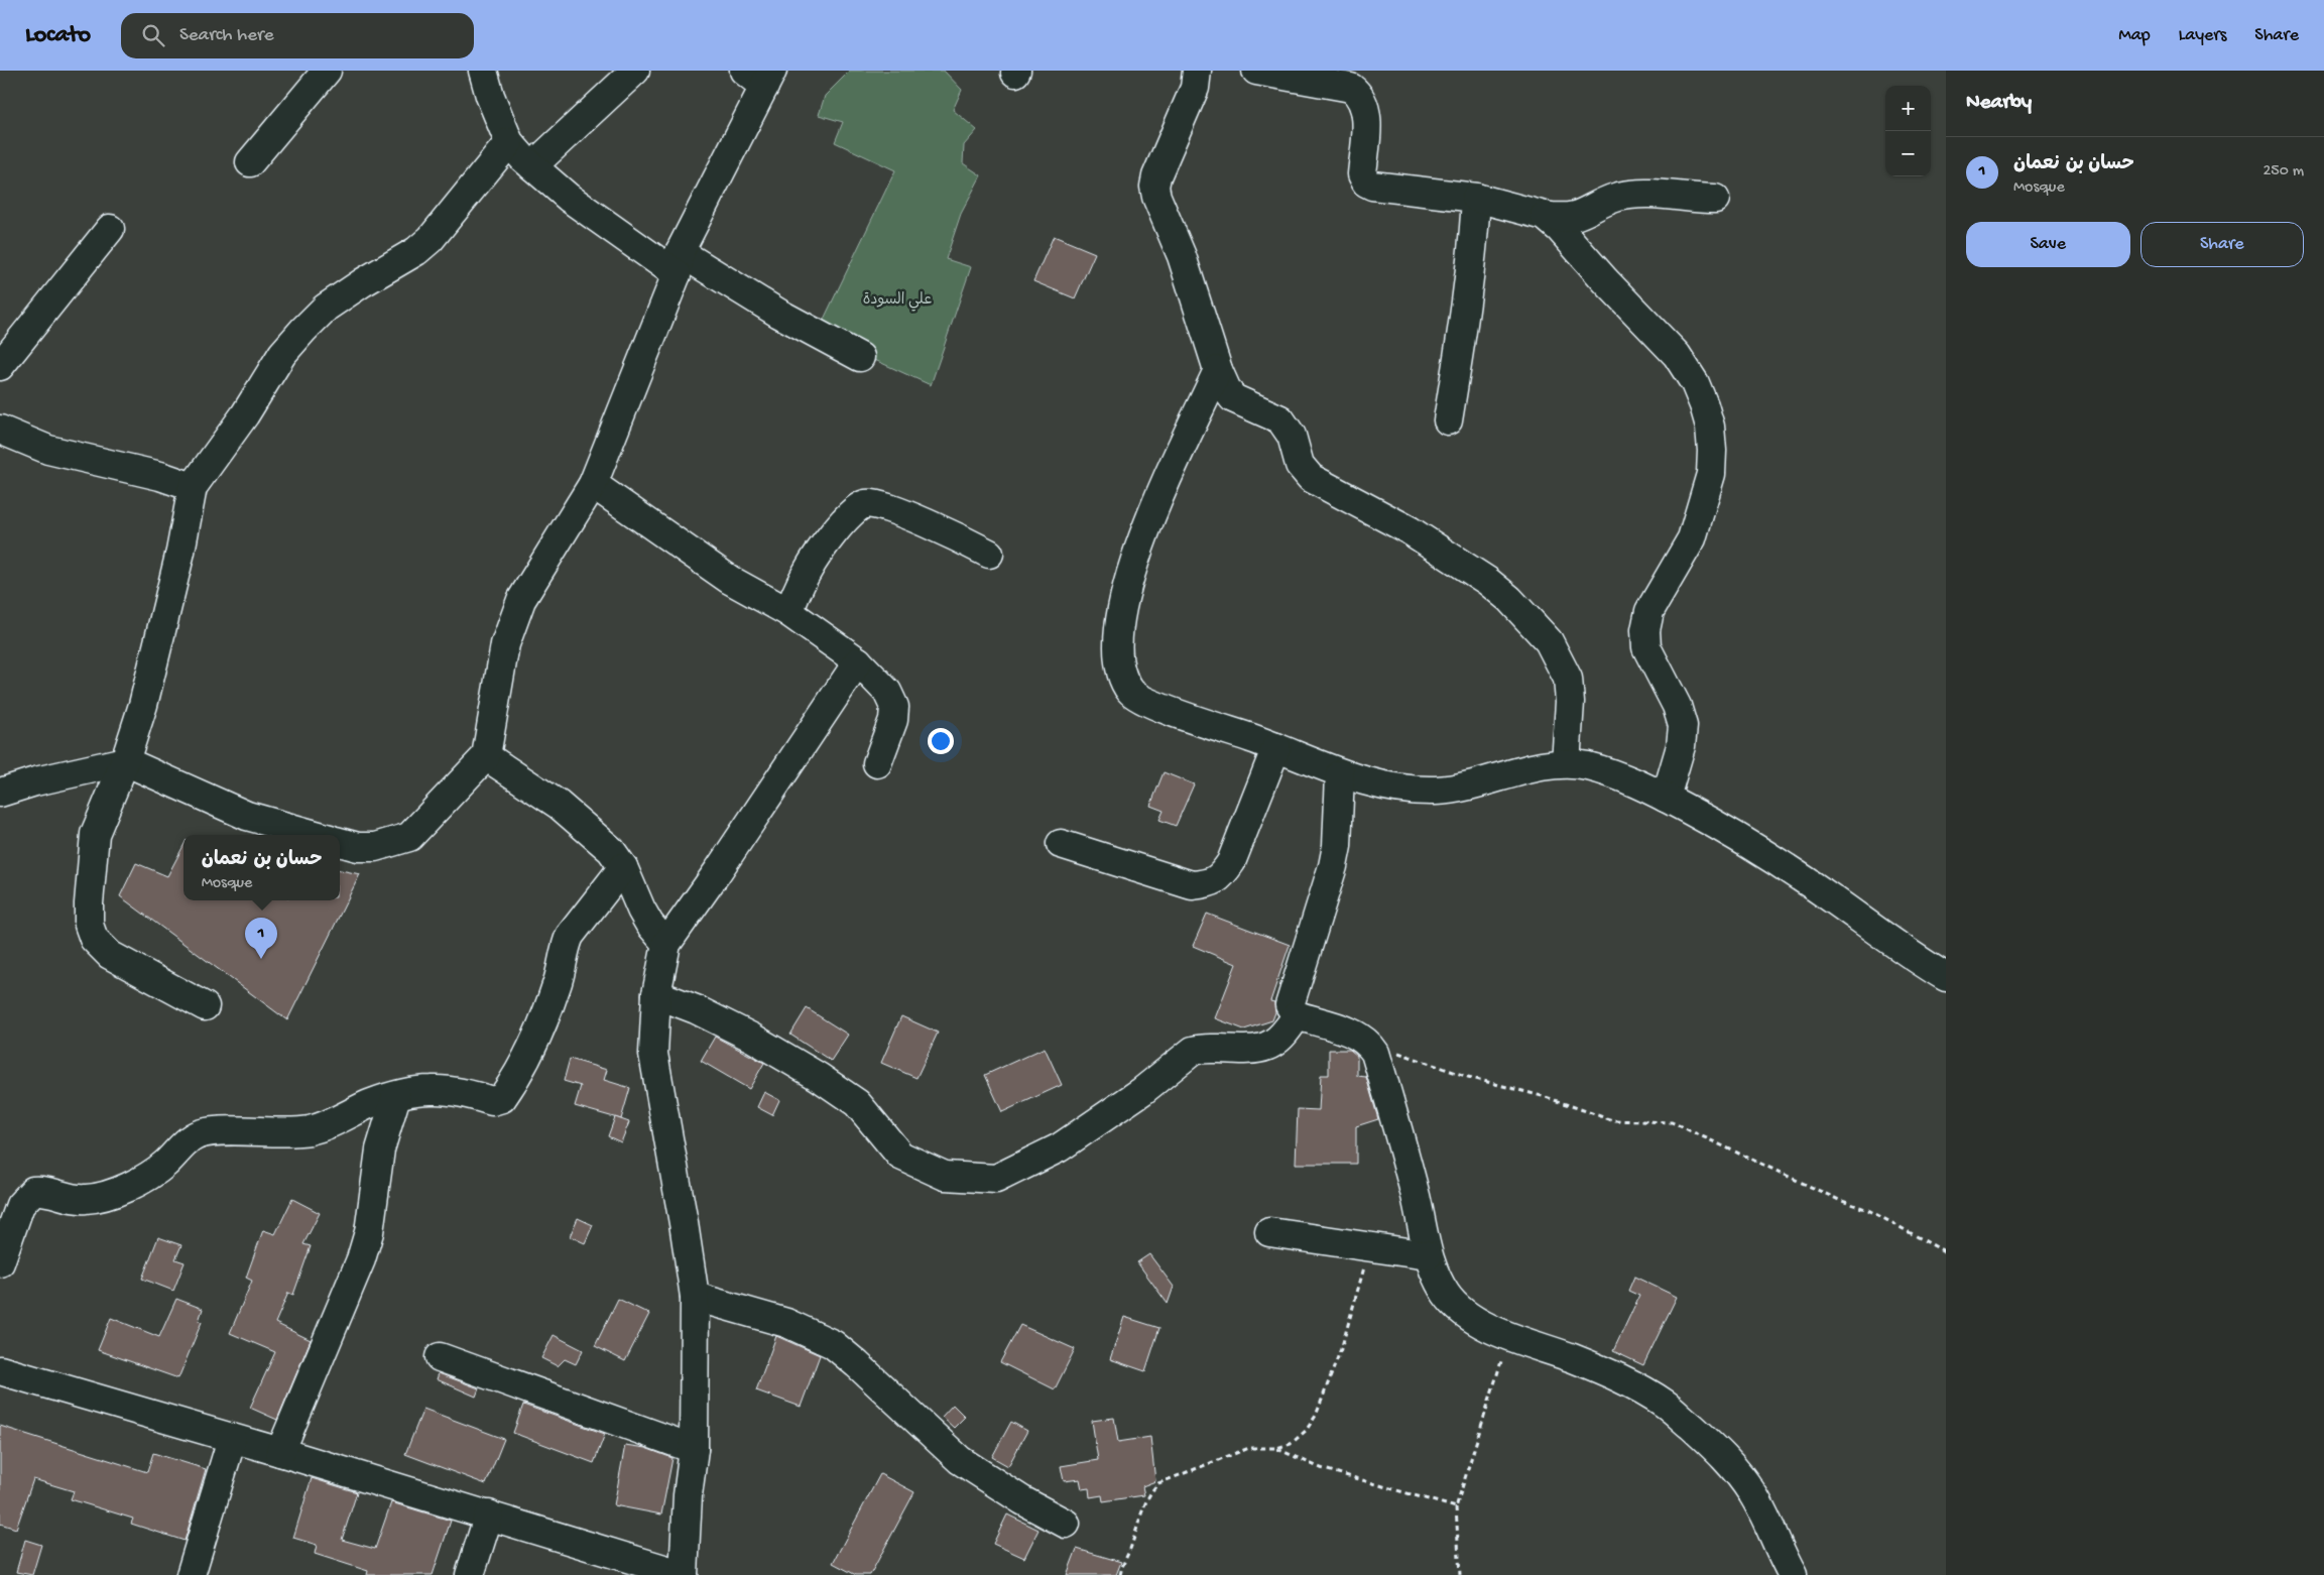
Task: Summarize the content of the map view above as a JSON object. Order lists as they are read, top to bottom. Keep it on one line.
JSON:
{"parks":["علي السودة"],"page":{"header":"Locato","search":"Search here","nav":["Map","Layers","Share"],"heading":"Nearby","map_buttons":["+","−"],"list":[{"mark":"1","name":"حسان بن نعمان","note":"Mosque","value":"250 m"}],"buttons":["Save","Share"],"popup":["حسان بن نعمان","Mosque"],"pins":"1"}}
